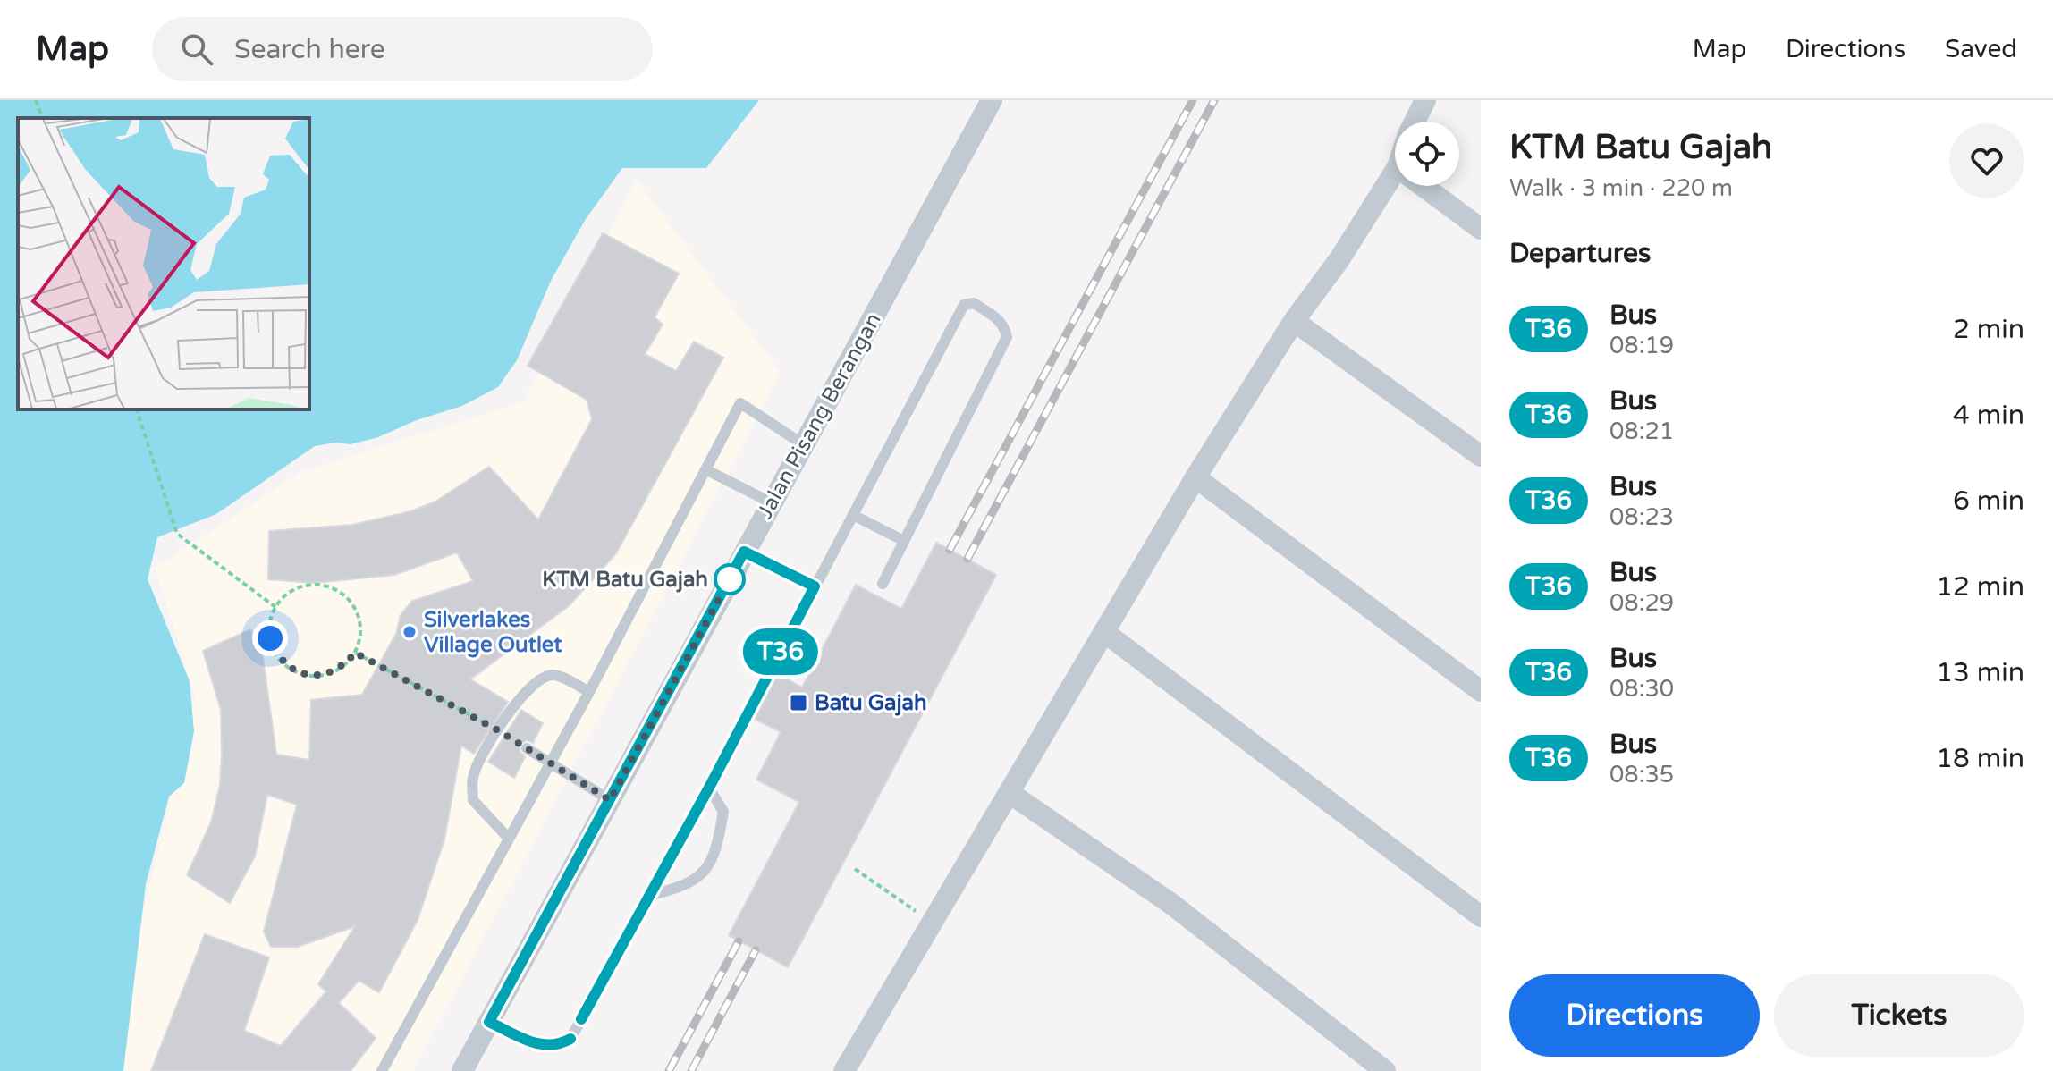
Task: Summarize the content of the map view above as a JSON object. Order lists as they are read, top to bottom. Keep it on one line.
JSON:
{"streets":{"street":["Jalan Pisang Berangan"]},"places":{"other":["KTM Batu Gajah","Silverlakes Village Outlet"],"transit":["Batu Gajah"]},"lines":["bus line T36"],"page":{"header":"Map","search":"Search here","nav":["Map","Directions","Saved"],"on_map":"T36","heading":[["KTM Batu Gajah","Walk · 3 min · 220 m"],"Departures"],"list":[{"mark":"T36","name":"Bus","note":"08:19","value":"2 min"},{"mark":"T36","name":"Bus","note":"08:21","value":"4 min"},{"mark":"T36","name":"Bus","note":"08:23","value":"6 min"},{"mark":"T36","name":"Bus","note":"08:29","value":"12 min"},{"mark":"T36","name":"Bus","note":"08:30","value":"13 min"},{"mark":"T36","name":"Bus","note":"08:35","value":"18 min"}],"buttons":["Directions","Tickets"]}}
